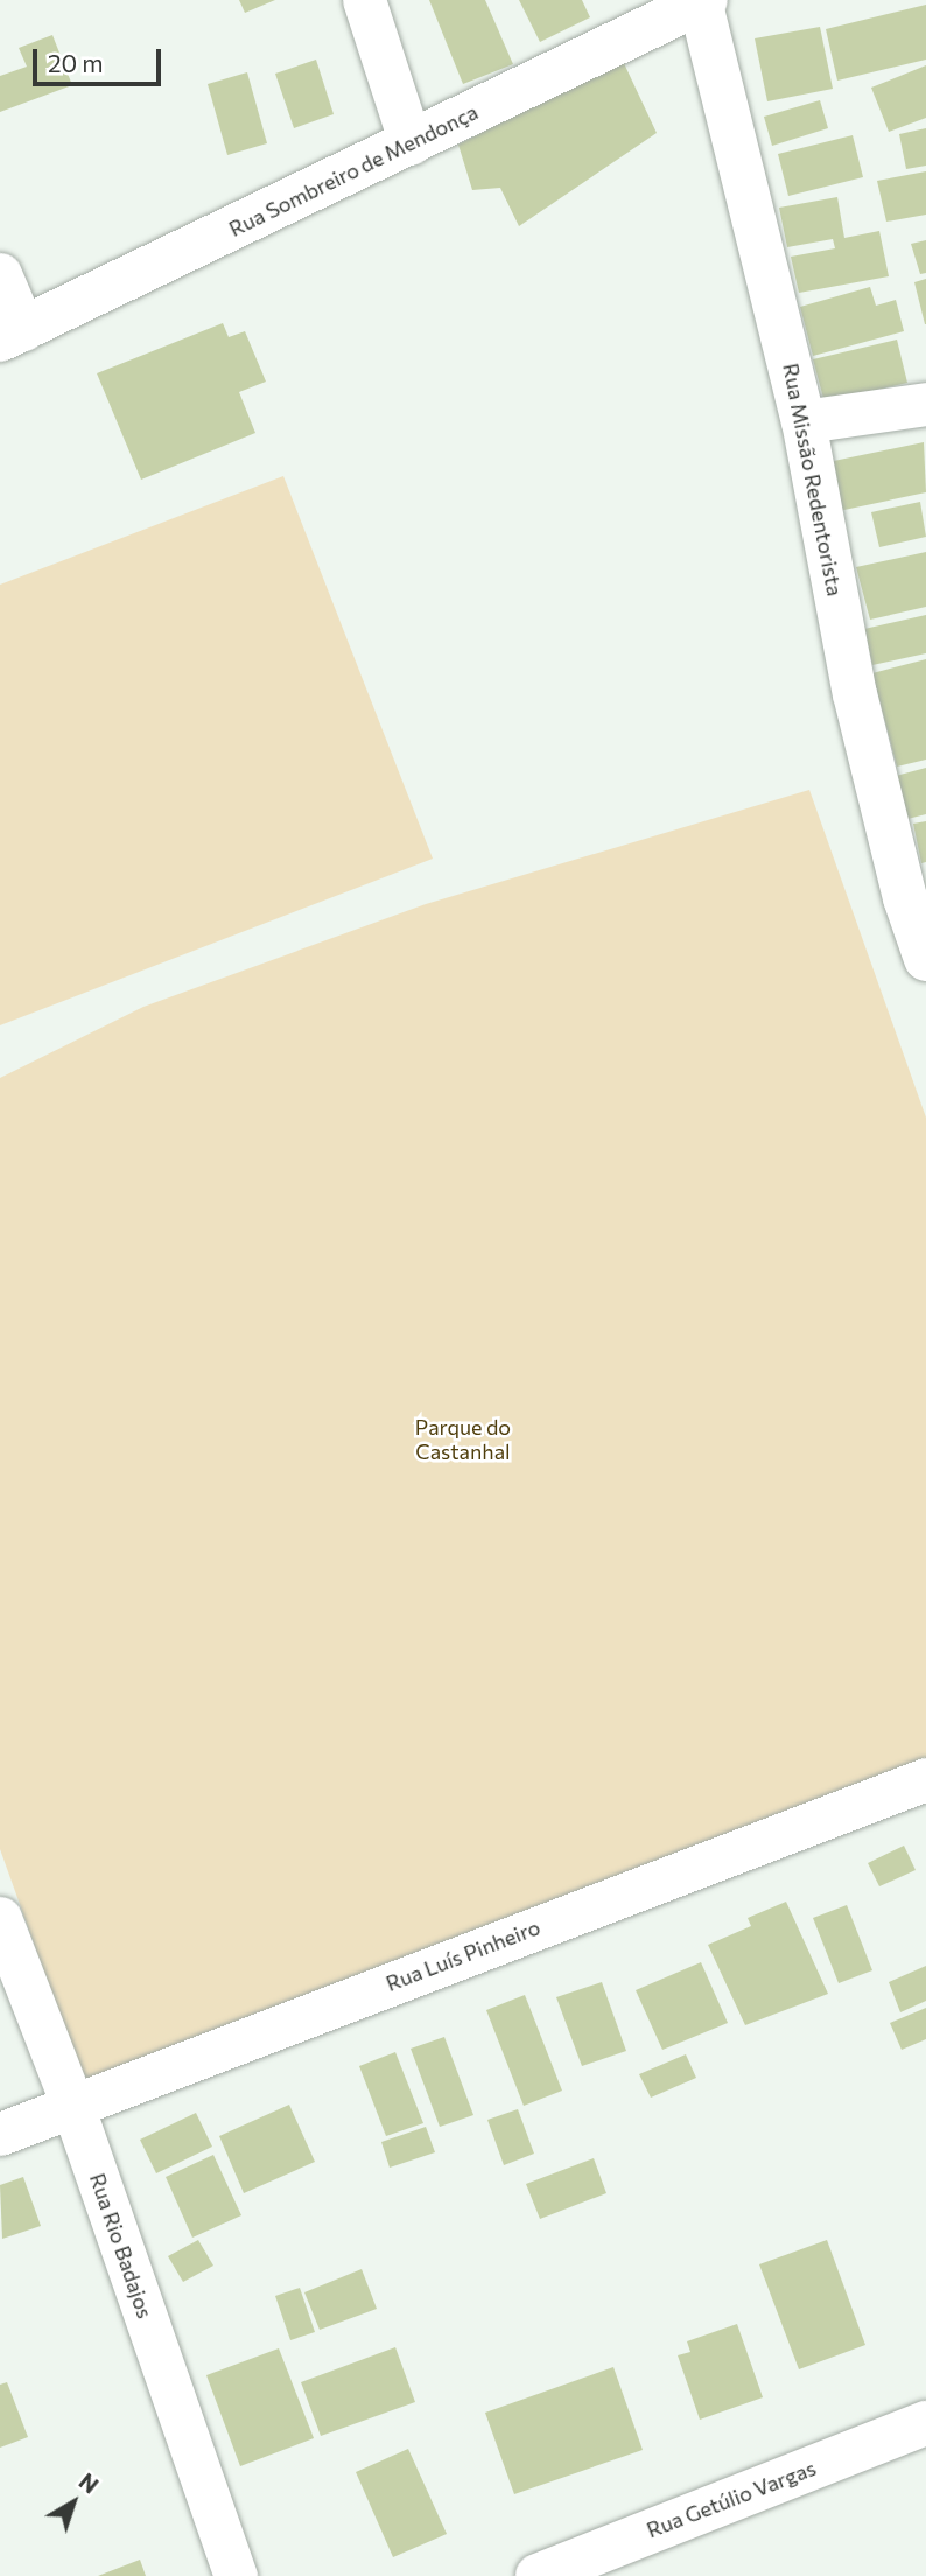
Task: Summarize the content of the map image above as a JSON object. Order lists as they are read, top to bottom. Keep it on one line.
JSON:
{"streets":{"street":["Rua Sombreiro de Mendonça","Rua Missão Redentorista","Rua Luís Pinheiro","Rua Rio Badajos","Rua Getúlio Vargas"]},"crossings":[["Rua Sombreiro de Mendonça","Rua Missão Redentorista"],["Rua Luís Pinheiro","Rua Rio Badajos"]],"parks":["Parque do Castanhal"],"scale_bar":"20 m","north":"top right"}
